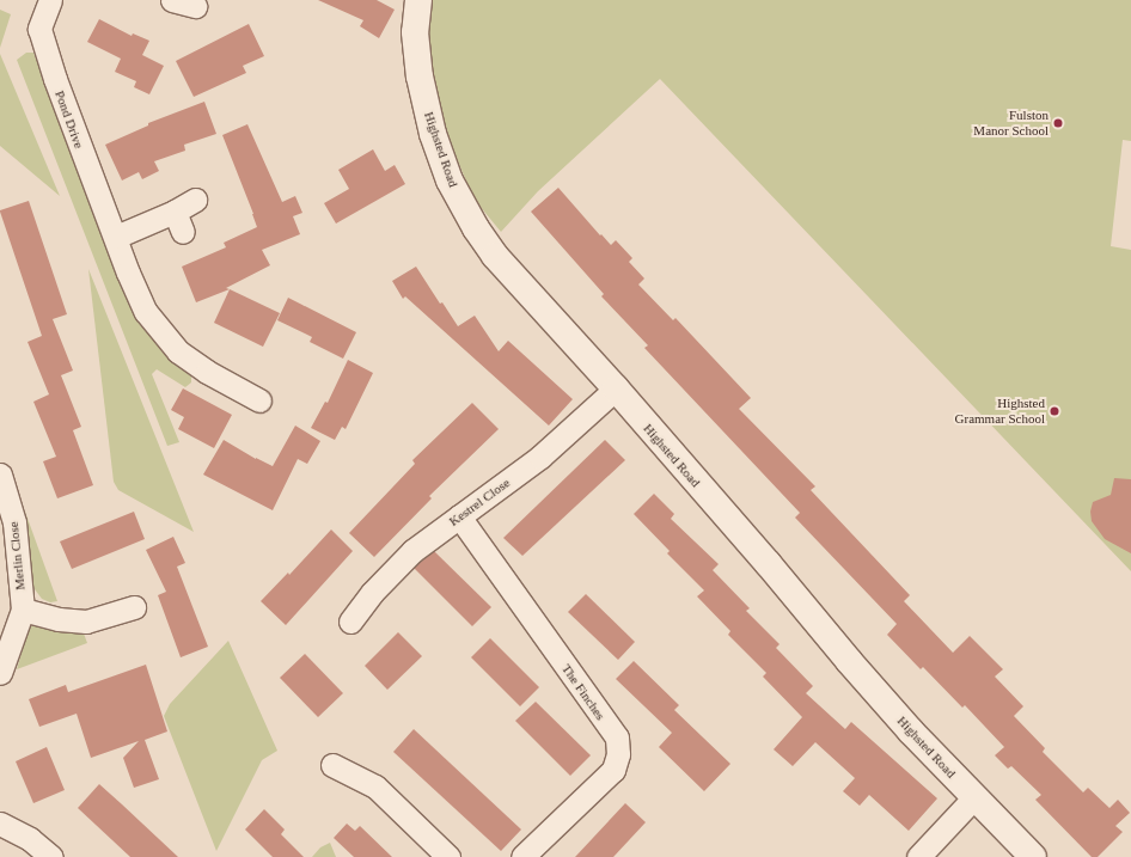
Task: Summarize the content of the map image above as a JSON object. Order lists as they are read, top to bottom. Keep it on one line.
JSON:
{"streets":{"street":["Pond Drive","Highsted Road","Kestrel Close","Merlin Close","The Finches"]},"crossings":[["Highsted Road","Kestrel Close"],["Kestrel Close","The Finches"]],"places":["Fulston Manor School","Highsted Grammar School"]}
